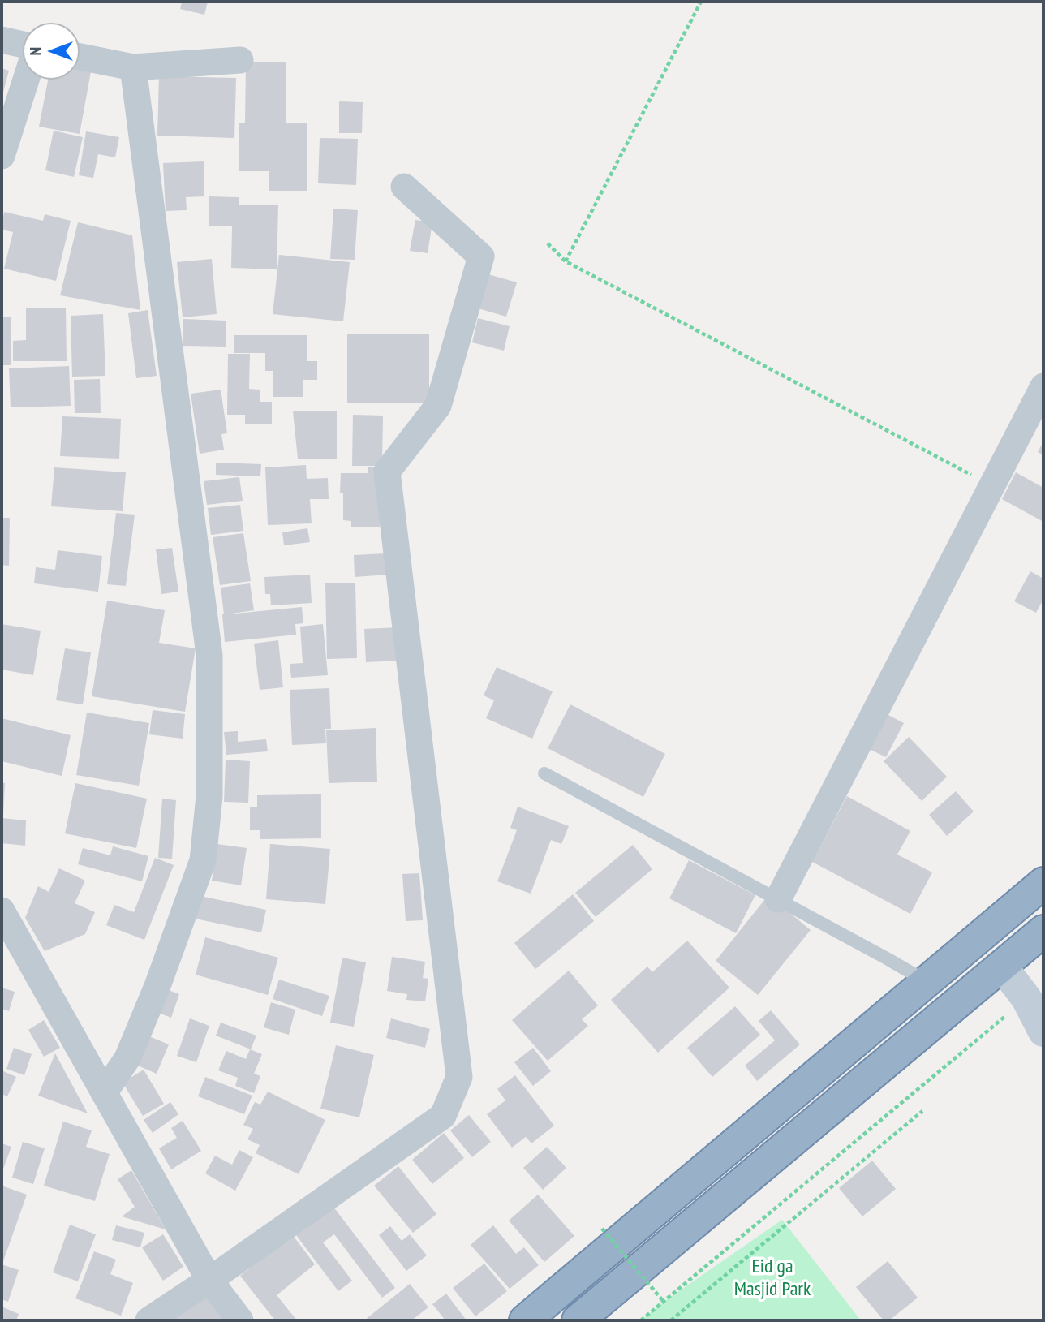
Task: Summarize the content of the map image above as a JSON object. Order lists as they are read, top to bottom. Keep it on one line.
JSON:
{"parks":["Eid ga Masjid Park"],"north":"left"}
